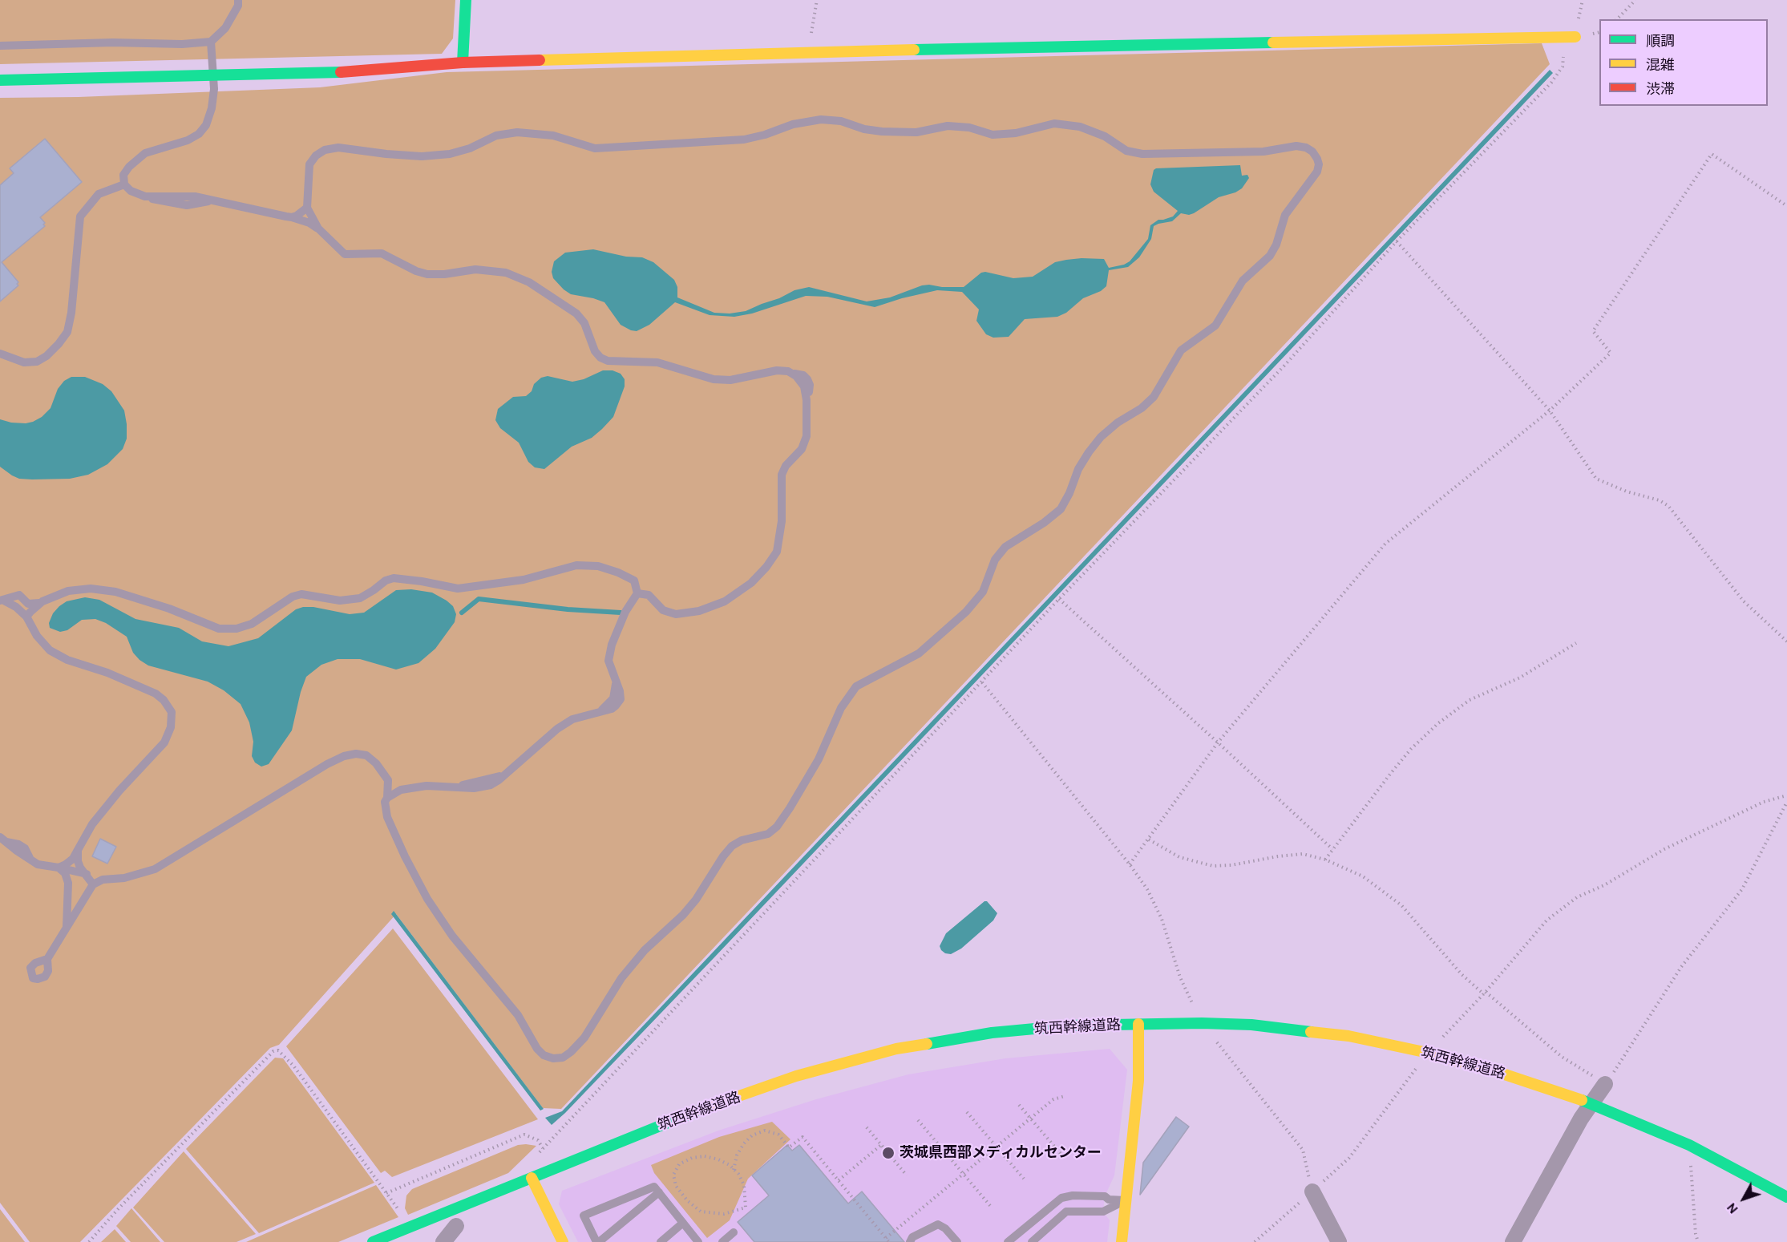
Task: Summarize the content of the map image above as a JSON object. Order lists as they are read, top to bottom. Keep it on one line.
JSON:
{"streets":{"street":["筑西幹線道路"]},"places":["茨城県西部メディカルセンター"],"legend":["順調","混雑","渋滞"],"north":"bottom left"}
